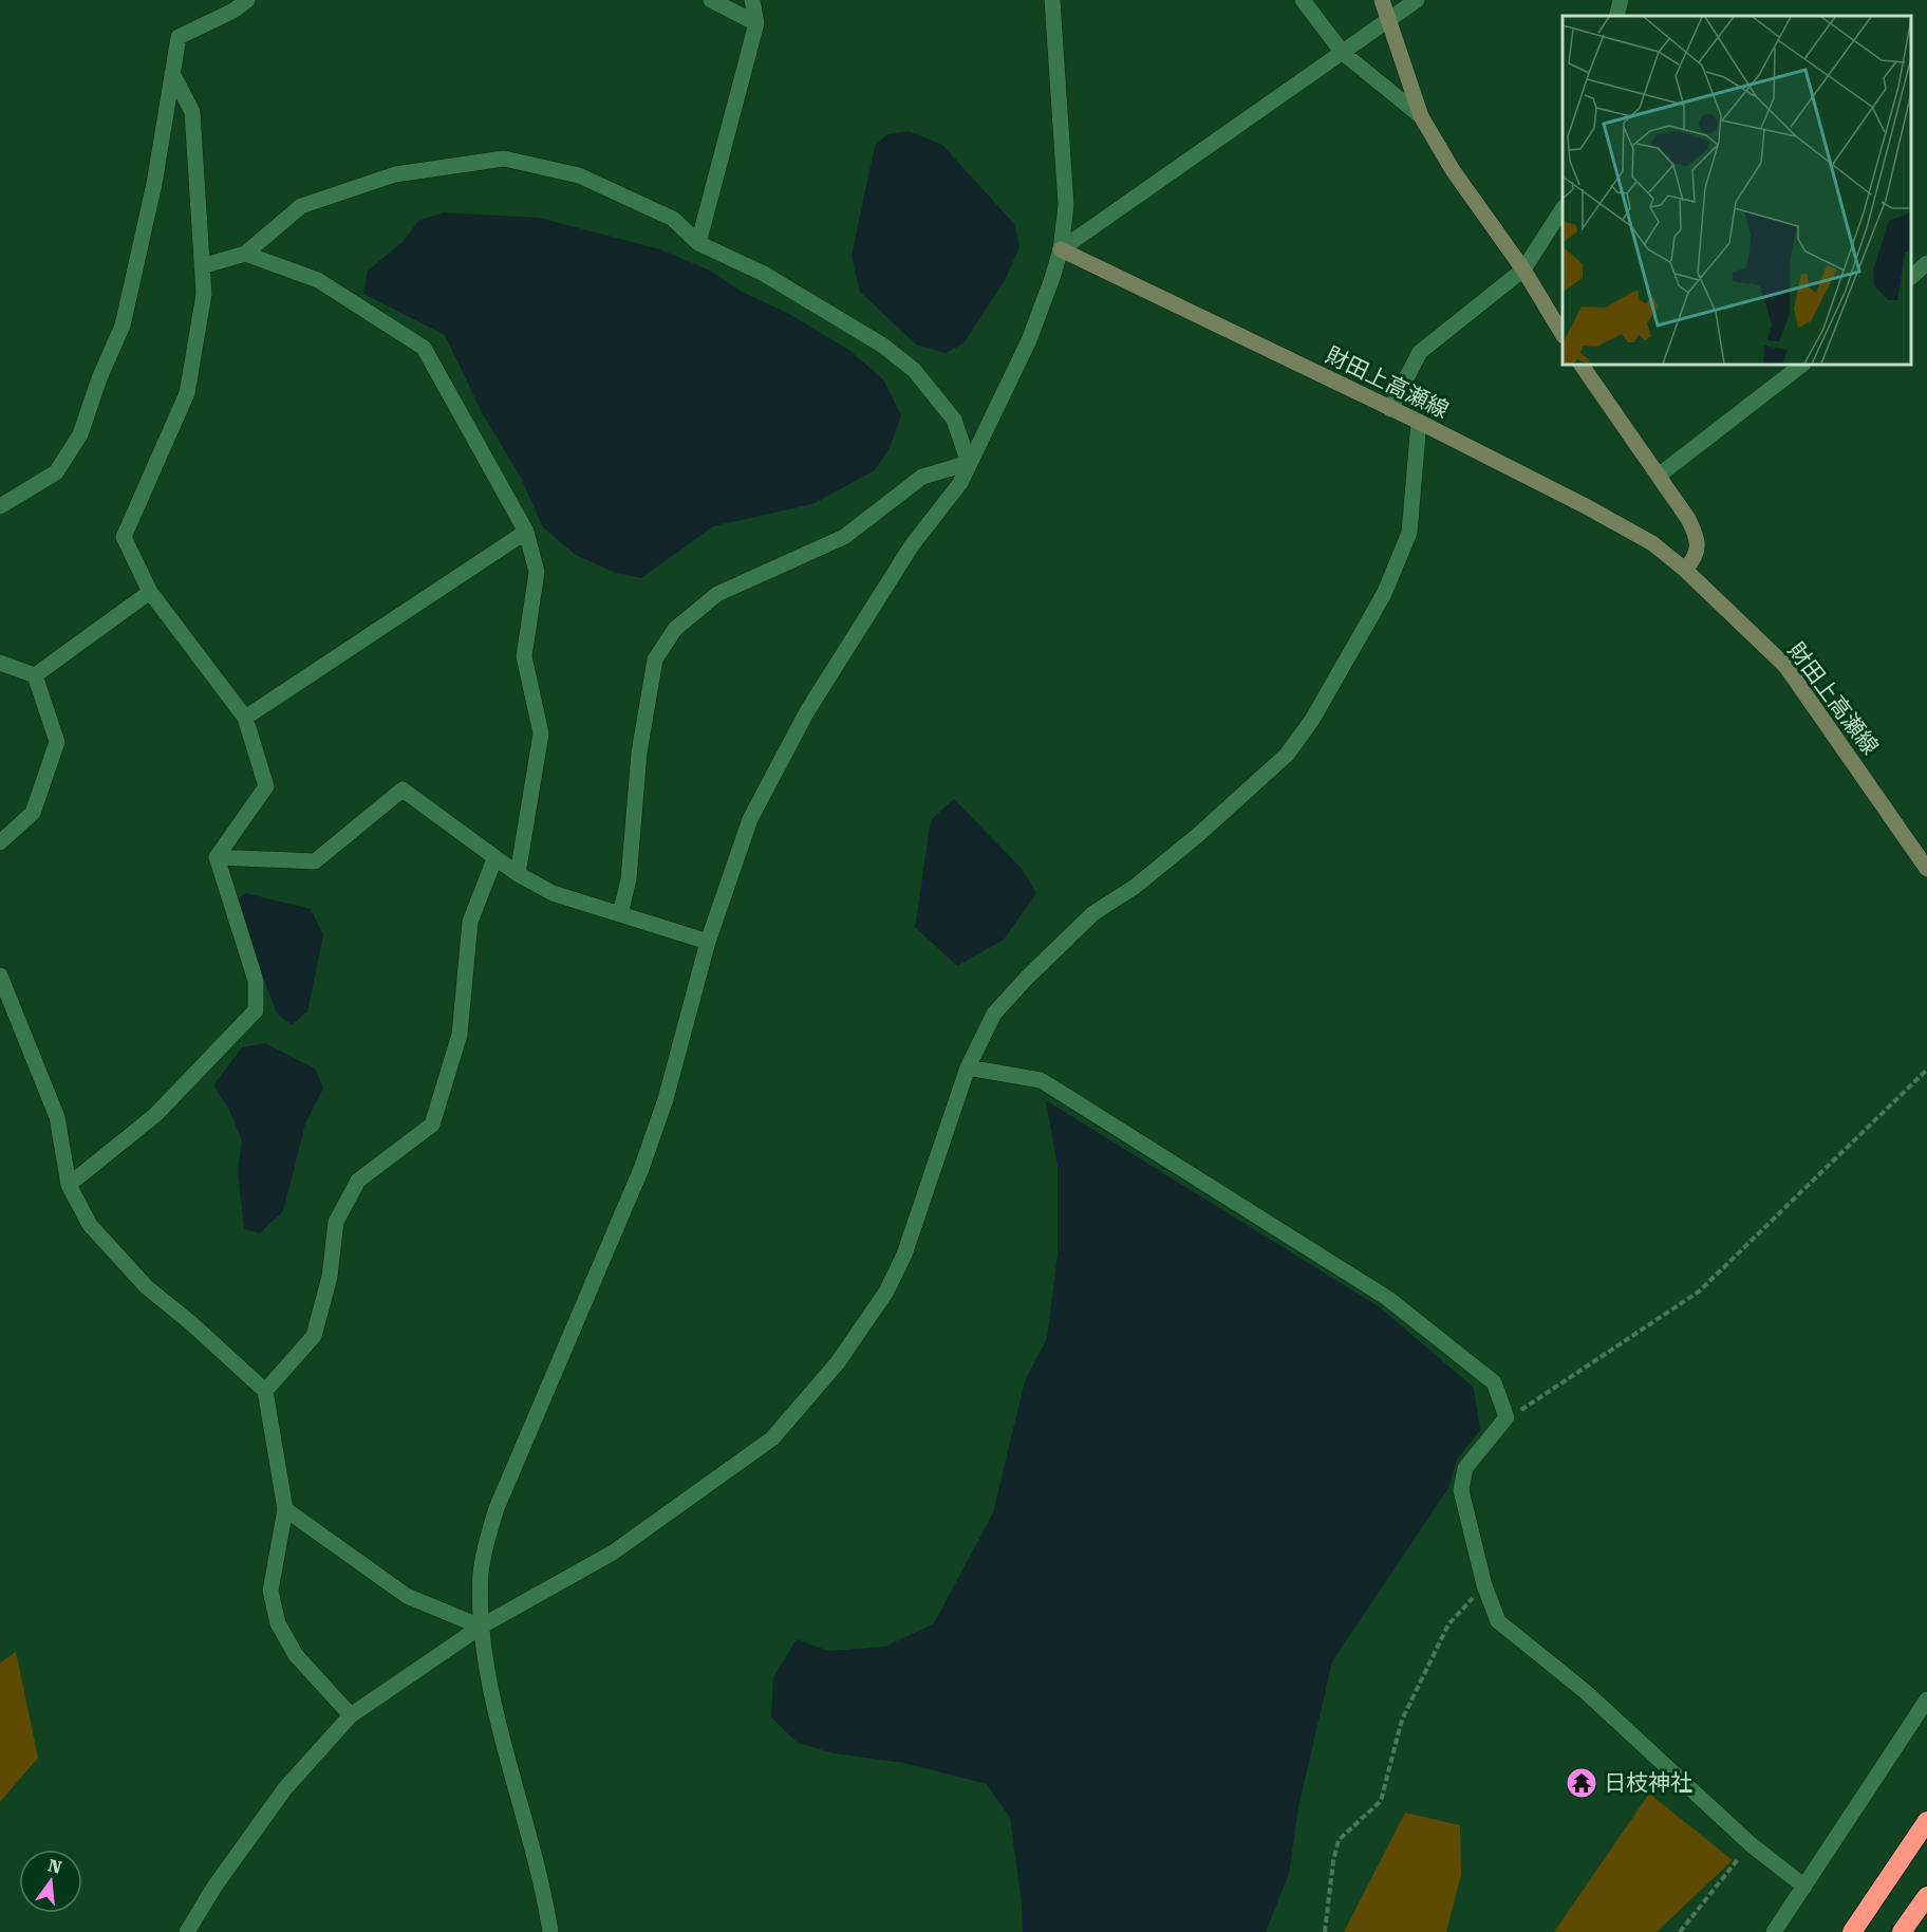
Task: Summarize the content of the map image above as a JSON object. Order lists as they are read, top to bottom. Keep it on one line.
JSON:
{"streets":{"main road":["財田上高瀬線"]},"places":{"temple":["日枝神社"]},"north":"top"}
